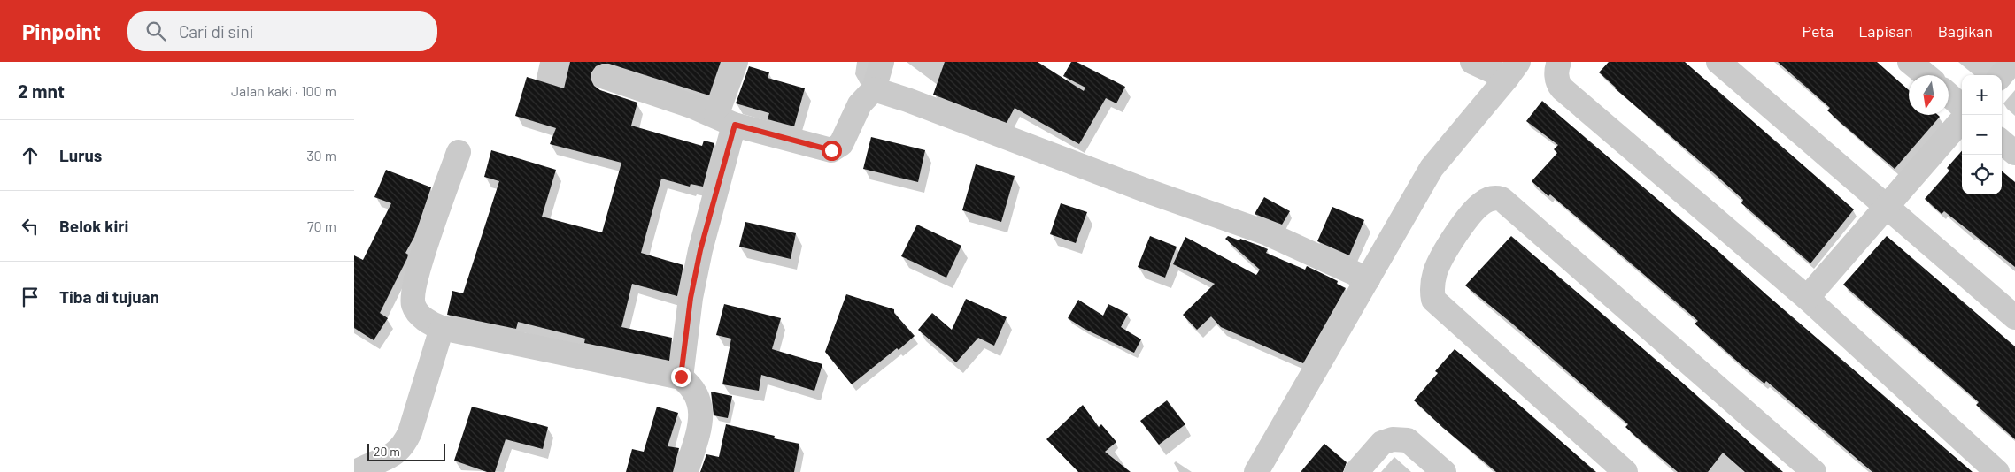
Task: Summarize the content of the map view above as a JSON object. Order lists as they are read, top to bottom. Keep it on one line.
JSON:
{"scale_bar":"20 m","north":"bottom","page":{"header":"Pinpoint","search":"Cari di sini","nav":["Peta","Lapisan","Bagikan"],"heading":["2 mnt","Jalan kaki · 100 m"],"map_buttons":["+","−"],"list":[["Lurus","30 m"],["Belok kiri","70 m"],"Tiba di tujuan"],"scale":"20 m"}}
